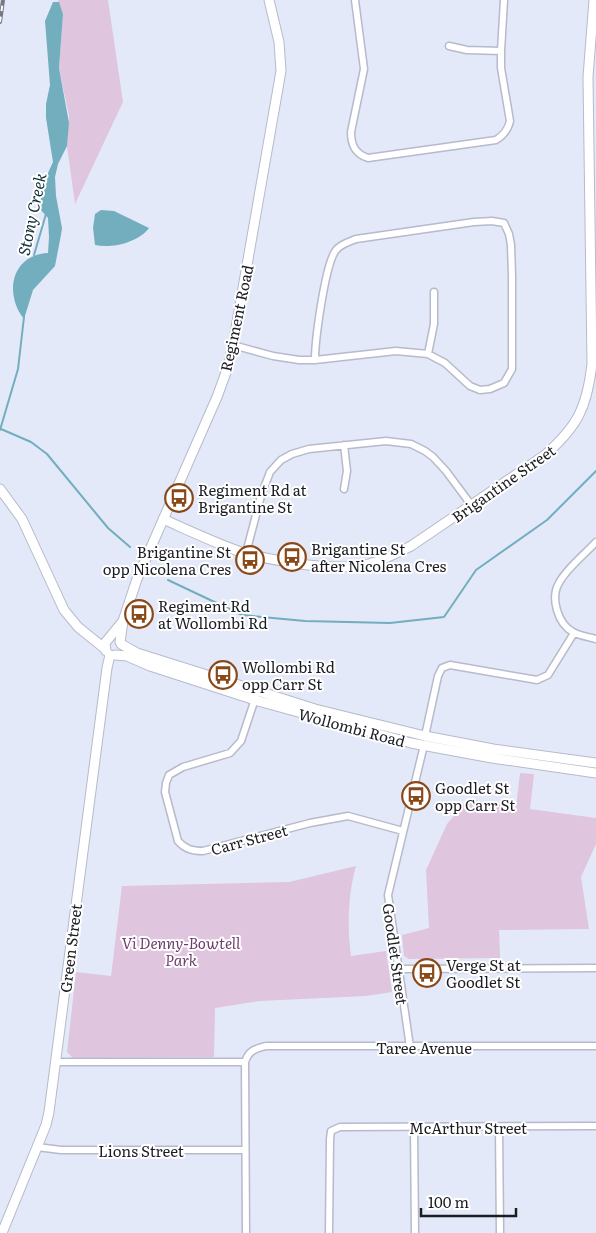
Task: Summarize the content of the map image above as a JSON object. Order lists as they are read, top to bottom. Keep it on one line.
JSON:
{"streets":{"street":["Regiment Road","Brigantine Street","Wollombi Road","Carr Street","Green Street","Goodlet Street","Taree Avenue","McArthur Street","Lions Street"]},"crossings":[["Regiment Road","Brigantine Street"],["Regiment Road","Wollombi Road"],["Regiment Road","Green Street"],["Wollombi Road","Carr Street"],["Wollombi Road","Green Street"],["Wollombi Road","Goodlet Street"],["Carr Street","Goodlet Street"],["Green Street","Lions Street"],["Goodlet Street","Taree Avenue"]],"water":["Stony Creek"],"parks":["Vi Denny-Bowtell Park"],"places":{"bus stop":["Regiment Rd at Brigantine St","Brigantine St after Nicolena Cres","Brigantine St opp Nicolena Cres","Regiment Rd at Wollombi Rd","Wollombi Rd opp Carr St","Goodlet St opp Carr St","Verge St at Goodlet St"]},"scale_bar":"100 m"}
